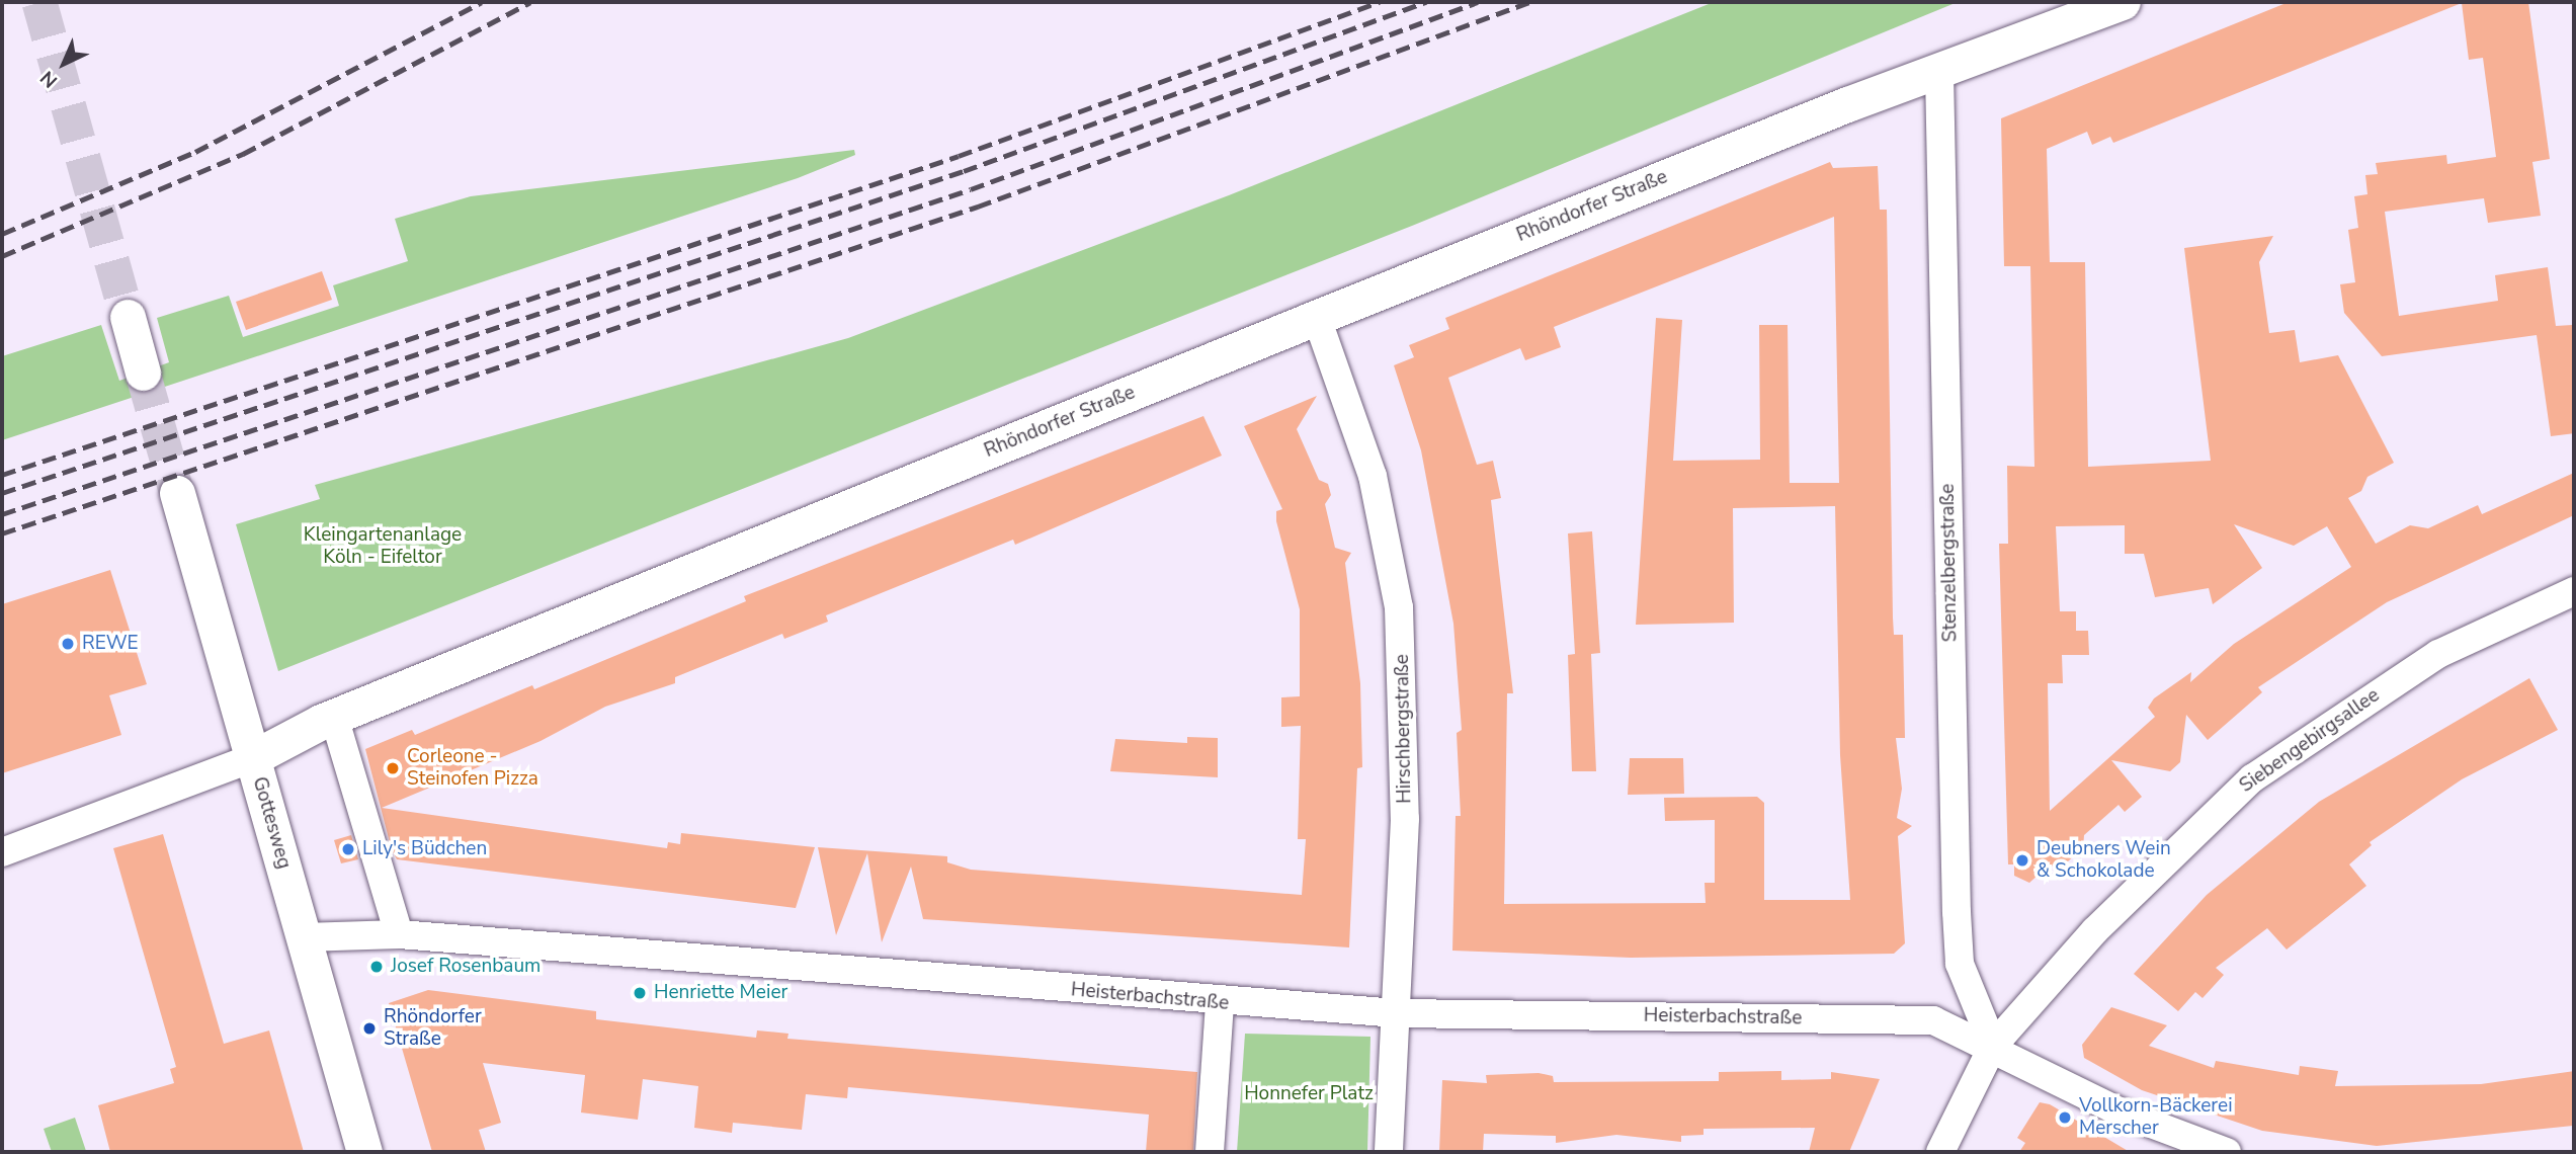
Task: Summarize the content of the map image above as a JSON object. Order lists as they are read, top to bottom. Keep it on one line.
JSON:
{"streets":{"street":["Rhöndorfer Straße","Stenzelbergstraße","Hirschbergstraße","Siebengebirgsallee","Gottesweg","Heisterbachstraße"]},"crossings":[["Rhöndorfer Straße","Stenzelbergstraße"],["Rhöndorfer Straße","Hirschbergstraße"],["Rhöndorfer Straße","Gottesweg"],["Stenzelbergstraße","Siebengebirgsallee"],["Stenzelbergstraße","Heisterbachstraße"],["Hirschbergstraße","Heisterbachstraße"],["Siebengebirgsallee","Heisterbachstraße"],["Gottesweg","Heisterbachstraße"]],"parks":["Kleingartenanlage Köln - Eifeltor","Honnefer Platz"],"places":["REWE","Corleone - Steinofen Pizza","Lily's Büdchen","Deubners Wein & Schokolade","Josef Rosenbaum","Henriette Meier","Rhöndorfer Straße","Vollkorn-Bäckerei Merscher"],"north":"bottom left"}
